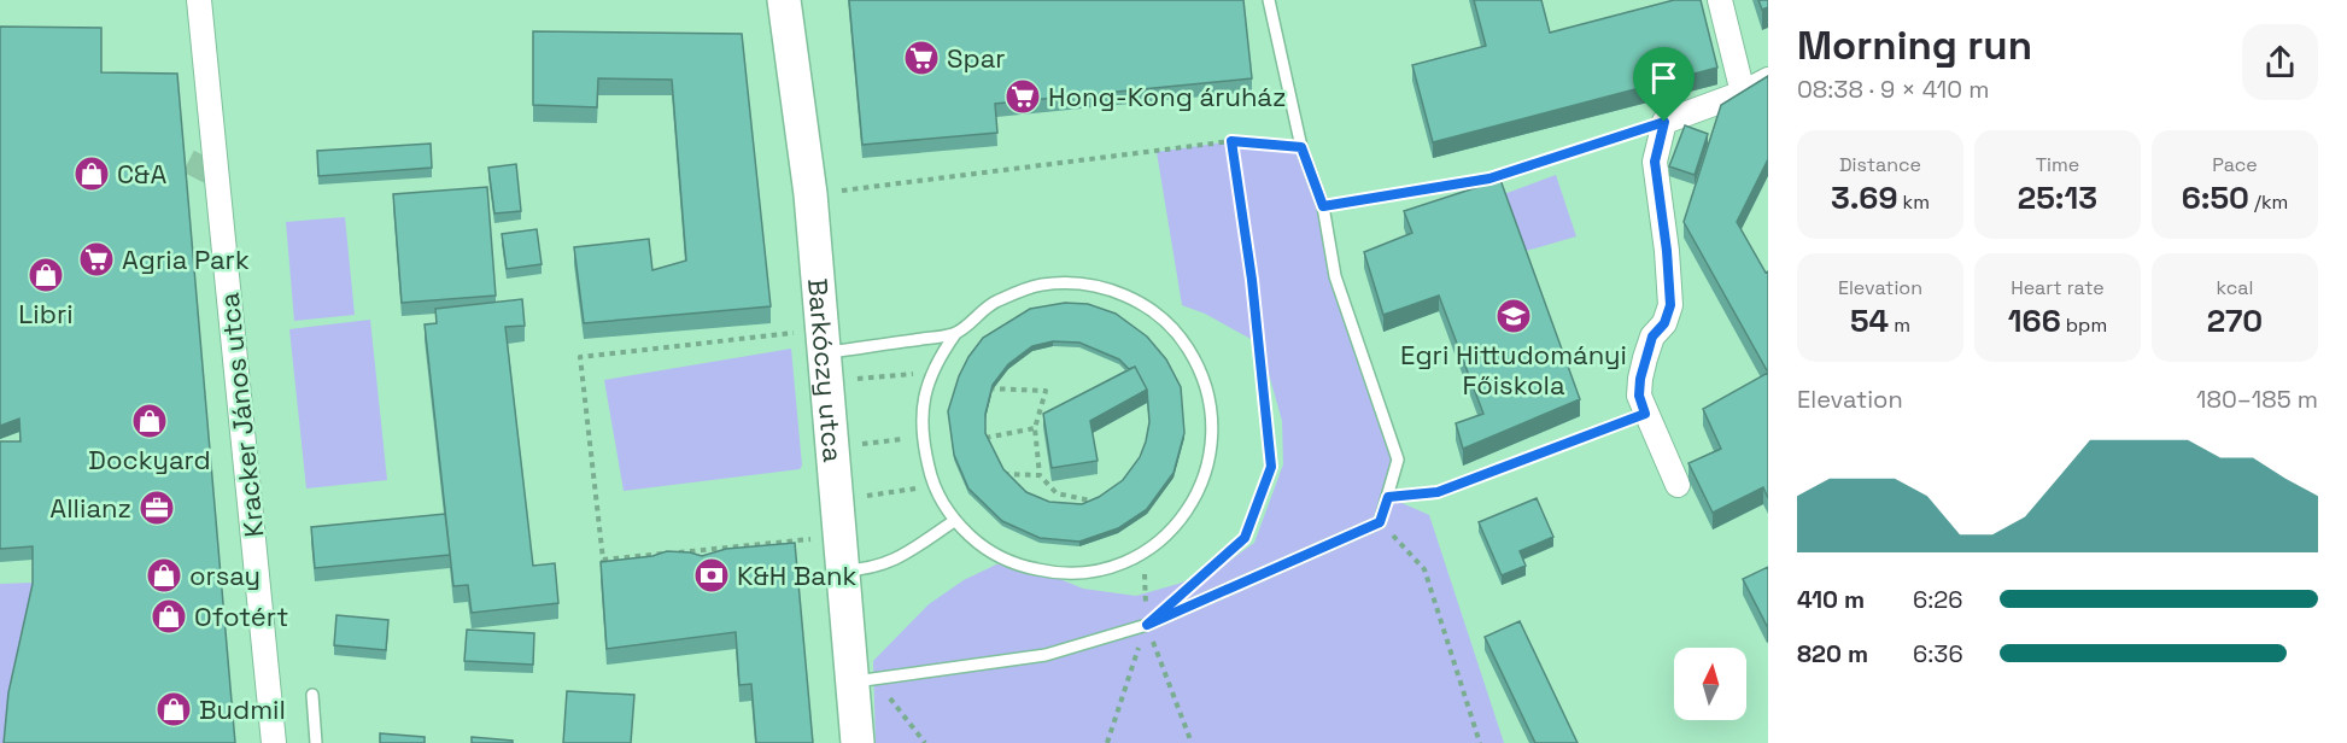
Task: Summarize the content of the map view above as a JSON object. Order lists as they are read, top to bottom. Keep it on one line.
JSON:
{"streets":{"street":["Barkóczy utca","Kracker János utca"]},"places":{"supermarket":["Spar","Hong-Kong áruház","Agria Park"],"shop":["C&A","Libri","Dockyard","orsay","Ofotért","Budmil"],"school or university":["Egri Hittudományi Főiskola"],"office":["Allianz"],"bank":["K&H Bank"]},"north":"top","page":{"heading":["Morning run","08:38 · 9 × 410 m"],"stats":[["Distance","3.69 km"],["Time","25:13"],["Pace","6:50 /km"],["Elevation","54 m"],["Heart rate","166 bpm"],["kcal","270"]],"chart":["Elevation","180–185 m"],"list":[{"name":"410 m","note":"6:26"},{"name":"820 m","note":"6:36"}]}}
